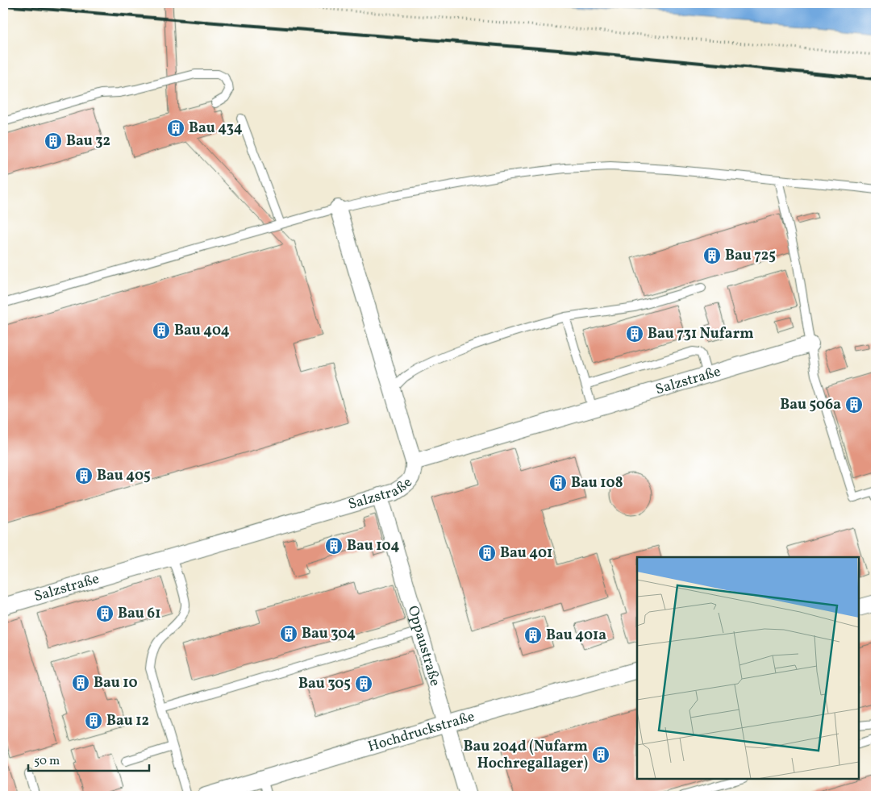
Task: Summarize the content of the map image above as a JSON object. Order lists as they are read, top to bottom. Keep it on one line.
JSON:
{"streets":{"street":["Salzstraße","Oppaustraße","Hochdruckstraße"]},"crossings":[["Salzstraße","Oppaustraße"],["Oppaustraße","Hochdruckstraße"]],"places":{"building":["Bau 434","Bau 32","Bau 725","Bau 404","Bau 731 Nufarm","Bau 506a","Bau 405","Bau 108","Bau 104","Bau 401","Bau 61","Bau 304","Bau 401a","Bau 10","Bau 305","Bau 12","Bau 204d (Nufarm Hochregallager)"]},"scale_bar":"50 m"}
